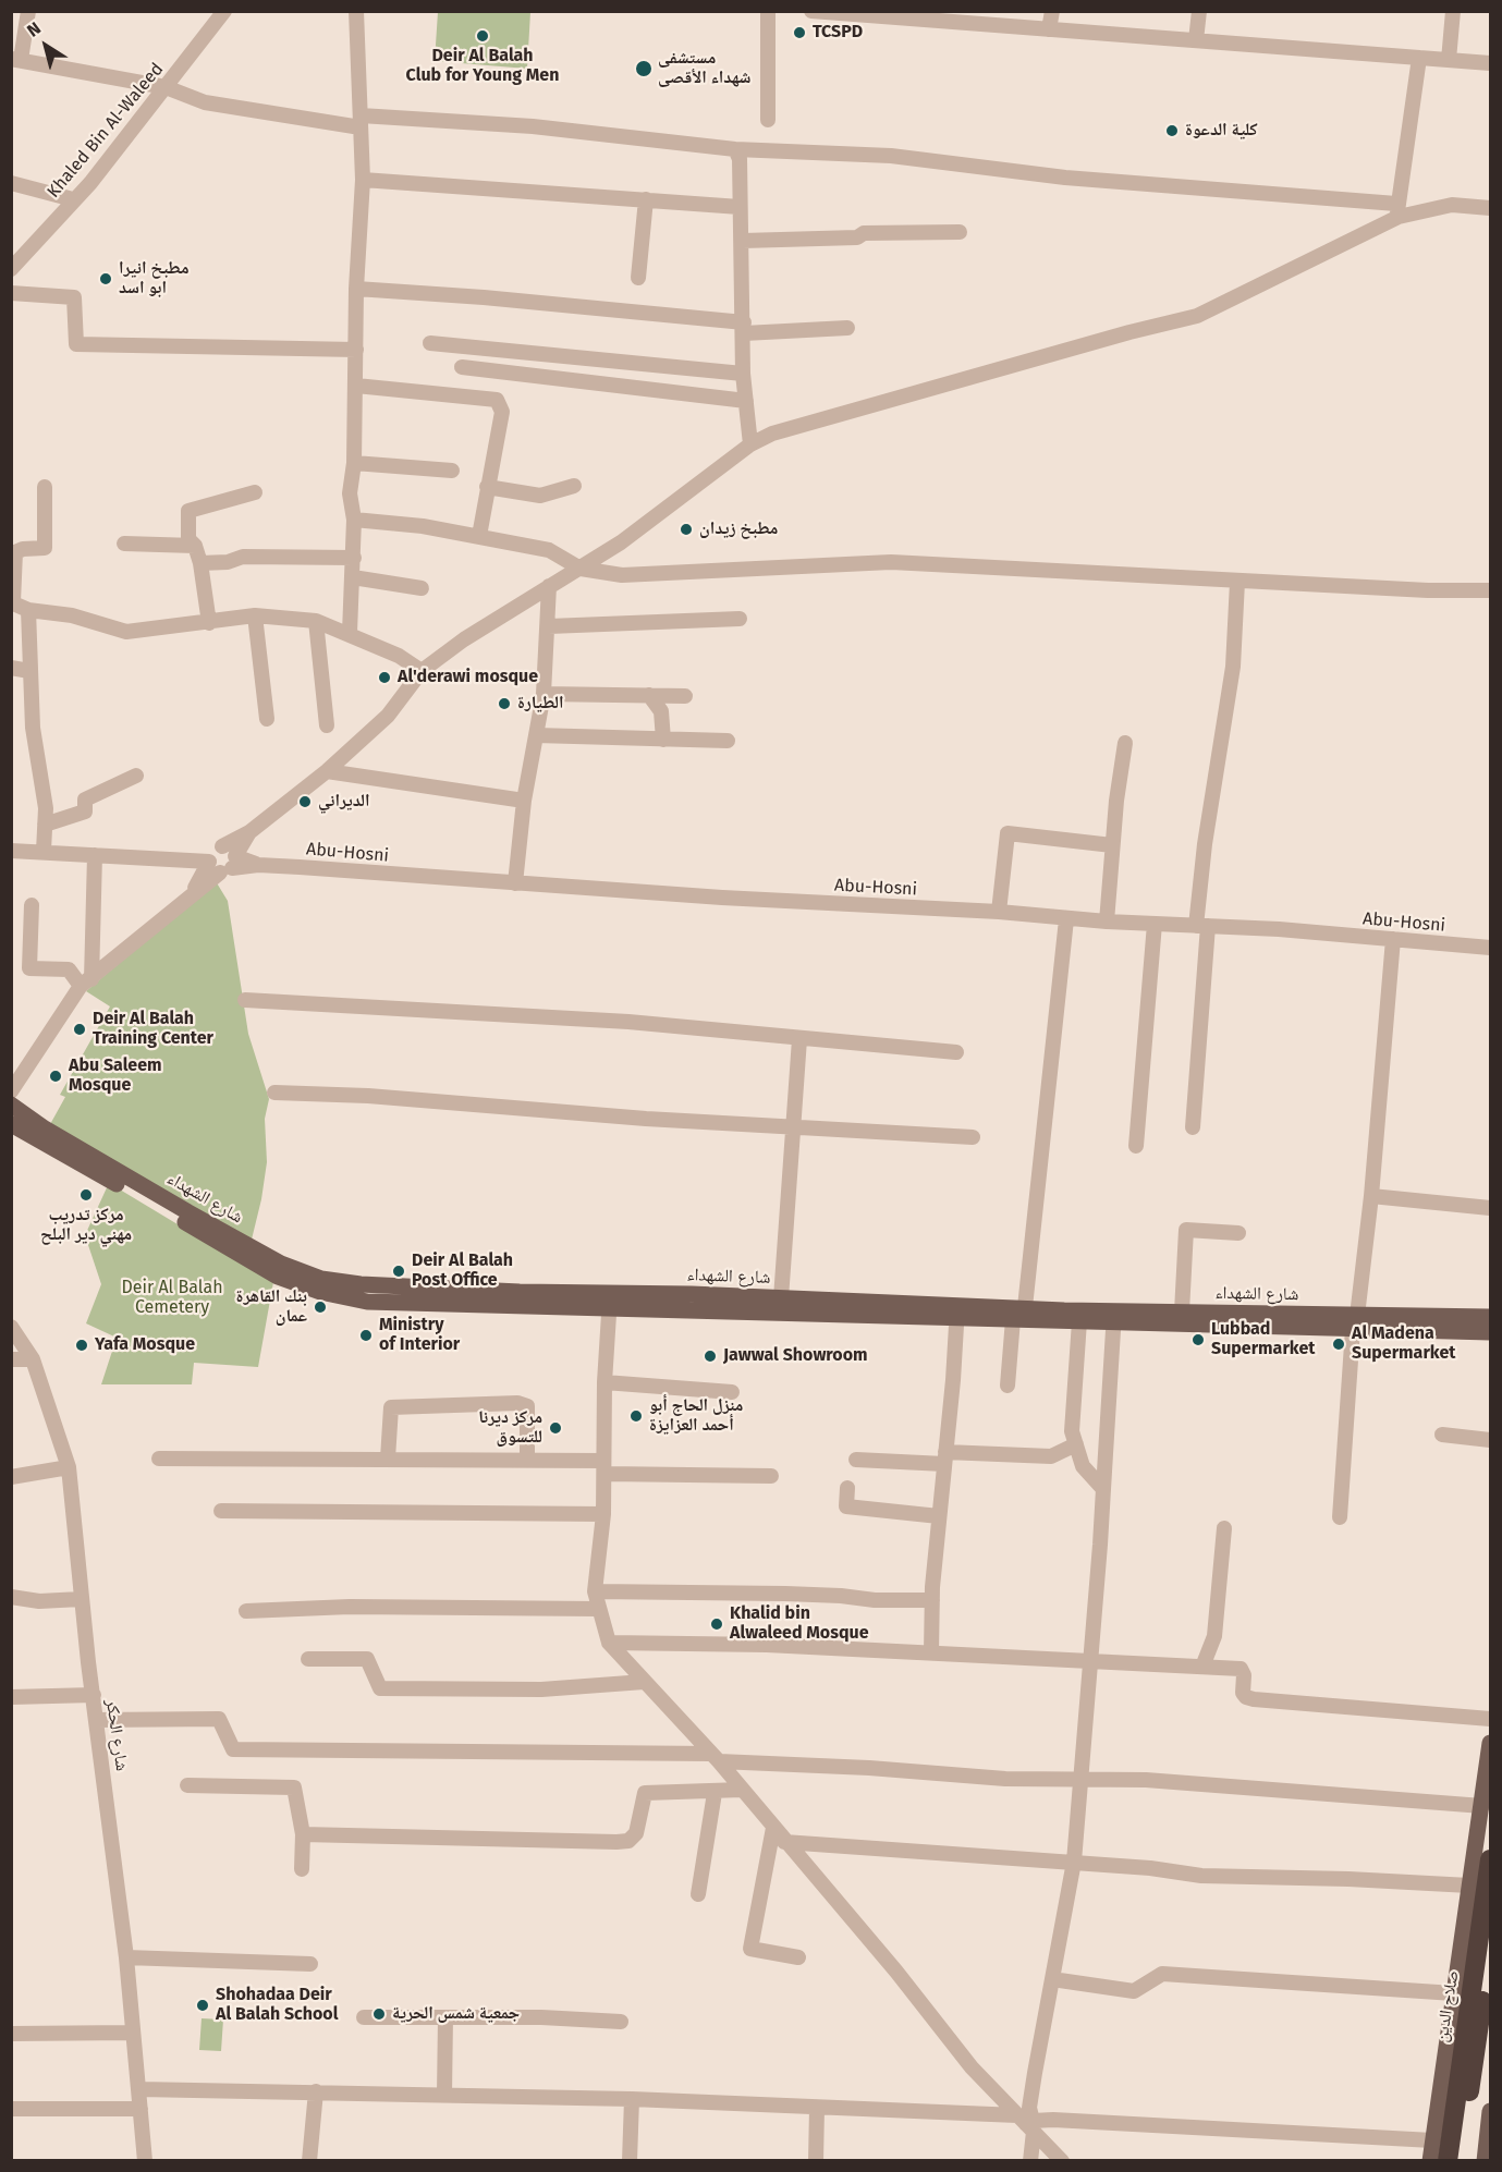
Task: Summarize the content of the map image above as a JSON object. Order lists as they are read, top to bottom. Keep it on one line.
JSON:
{"streets":{"highway":["صلاح الدين"],"main road":["شارع الشهداء"],"street":["Khaled Bin Al-Waleed","Abu-Hosni","شارع الحكر"]},"parks":["Deir Al Balah Cemetery"],"places":["TCSPD","Deir Al Balah Club for Young Men","مستشفى شهداء الأقصى","كلية الدعوة","مطبخ انيرا ابو اسد","مطبخ زيدان","Al'derawi mosque","الطيارة","الديراني","Deir Al Balah Training Center","Abu Saleem Mosque","مركز تدريب مهني دير البلح","Deir Al Balah Post Office","بنك القاهرة عمان","Ministry of Interior","Lubbad Supermarket","Al Madena Supermarket","Yafa Mosque","Jawwal Showroom","منزل الحاج أبو أحمد العزايزة","مركز ديرنا للتسوق","Khalid bin Alwaleed Mosque","Shohadaa Deir Al Balah School","جمعية شمس الحرية"],"north":"top left"}
